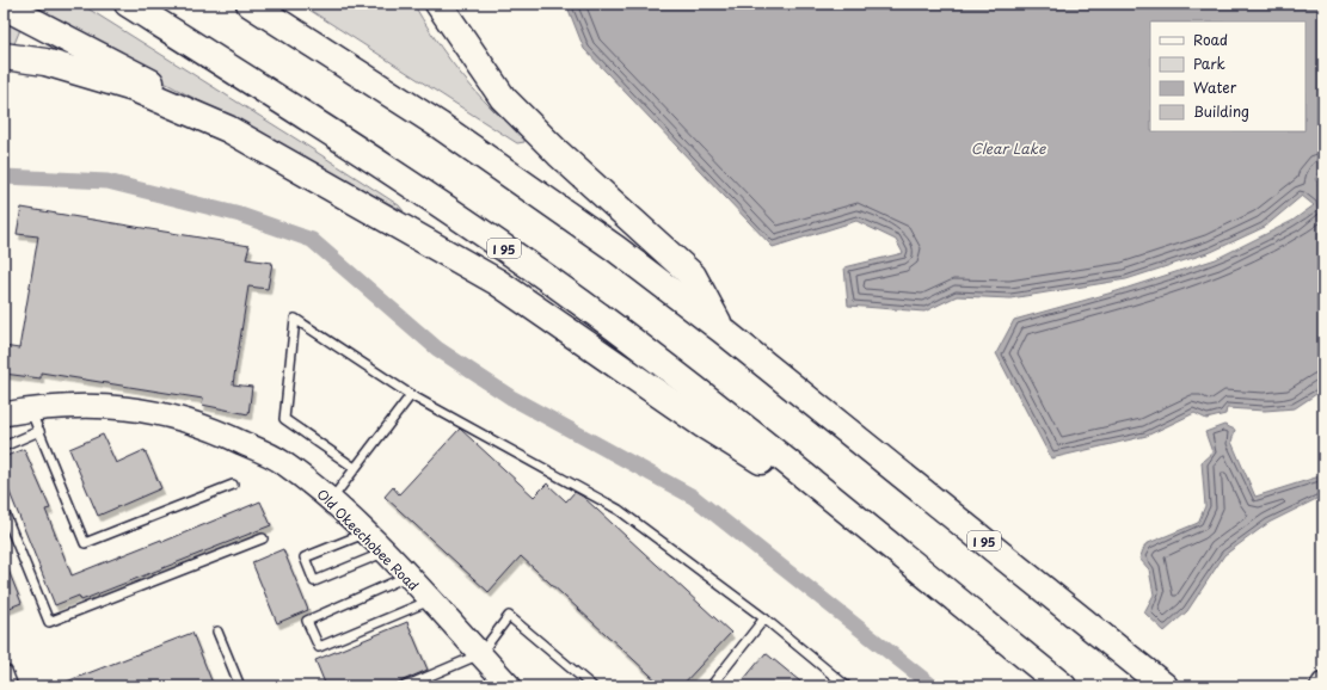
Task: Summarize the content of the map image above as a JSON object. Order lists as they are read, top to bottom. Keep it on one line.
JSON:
{"streets":{"highway":["I 95"],"street":["Old Okeechobee Road"]},"water":["Clear Lake"],"legend":["Road","Park","Water","Building"]}
